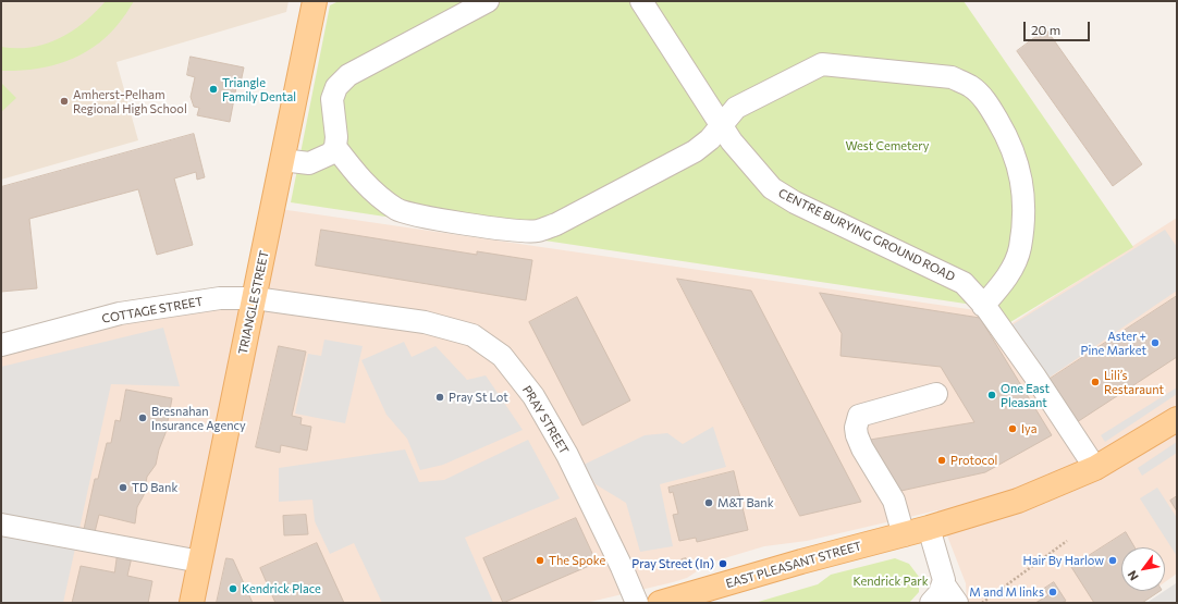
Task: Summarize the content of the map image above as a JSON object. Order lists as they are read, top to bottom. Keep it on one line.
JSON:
{"streets":{"main road":["TRIANGLE STREET","EAST PLEASANT STREET"],"street":["CENTRE BURYING GROUND ROAD","COTTAGE STREET","PRAY STREET"]},"crossings":[["CENTRE BURYING GROUND ROAD","EAST PLEASANT STREET"],["TRIANGLE STREET","COTTAGE STREET"],["TRIANGLE STREET","PRAY STREET"],["COTTAGE STREET","PRAY STREET"]],"parks":["West Cemetery","Kendrick Park"],"places":["Triangle Family Dental","Amherst-Pelham Regional High School","Aster + Pine Market","Lili’s Restaraunt","One East Pleasant","Pray St Lot","Bresnahan Insurance Agency","Iya","Protocol","TD Bank","M&T Bank","The Spoke","Hair By Harlow","Pray Street (In)","Kendrick Place","M and M links"],"scale_bar":"20 m","north":"bottom left"}
